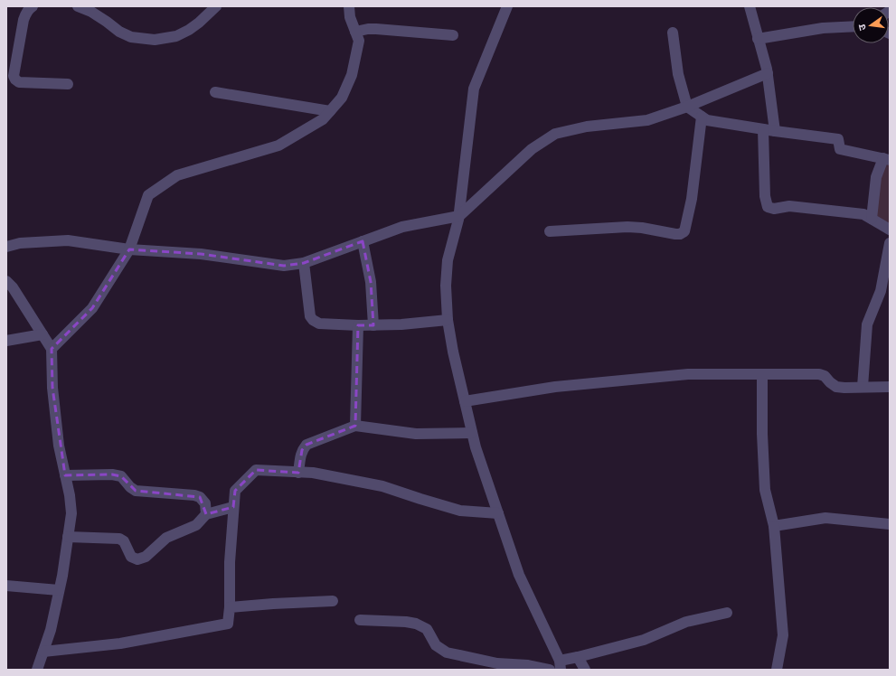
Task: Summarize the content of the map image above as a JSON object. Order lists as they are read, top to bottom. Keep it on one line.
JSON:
{"north":"left"}
